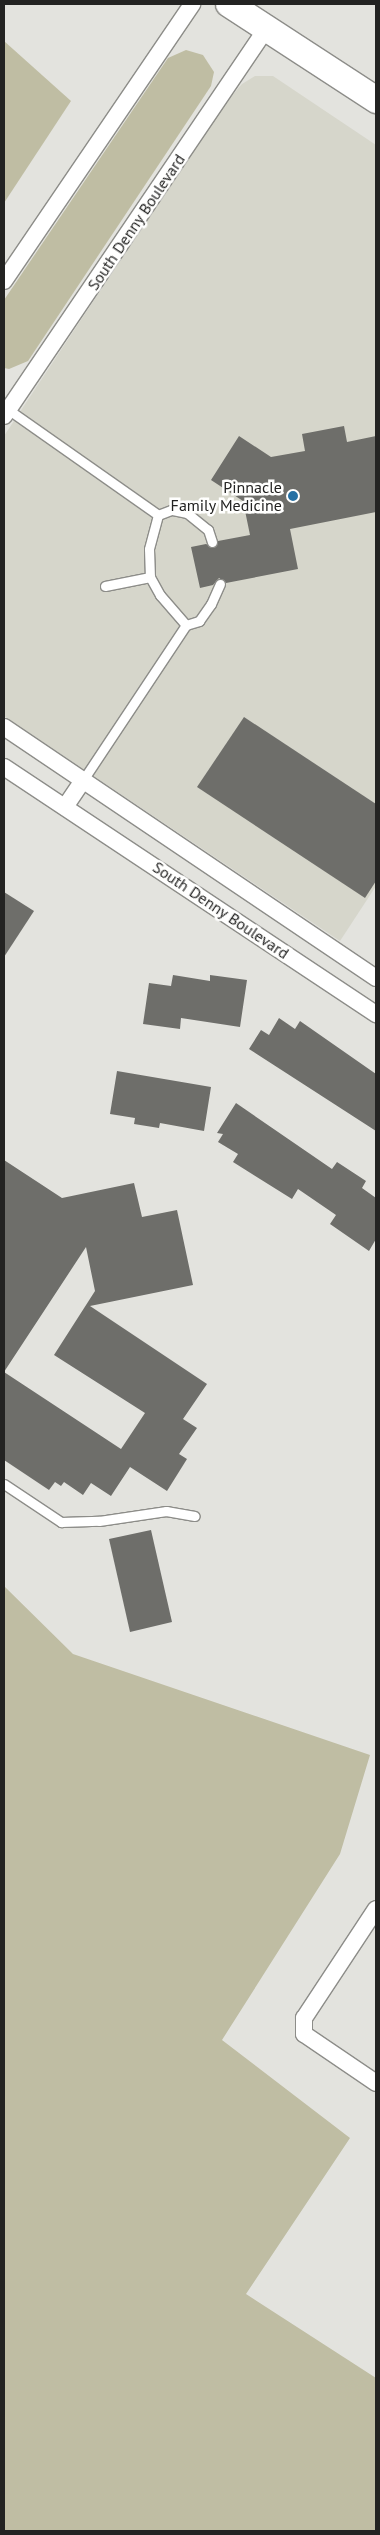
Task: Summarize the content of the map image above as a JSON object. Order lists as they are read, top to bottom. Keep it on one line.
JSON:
{"streets":{"street":["South Denny Boulevard"]},"places":["Pinnacle Family Medicine"]}
